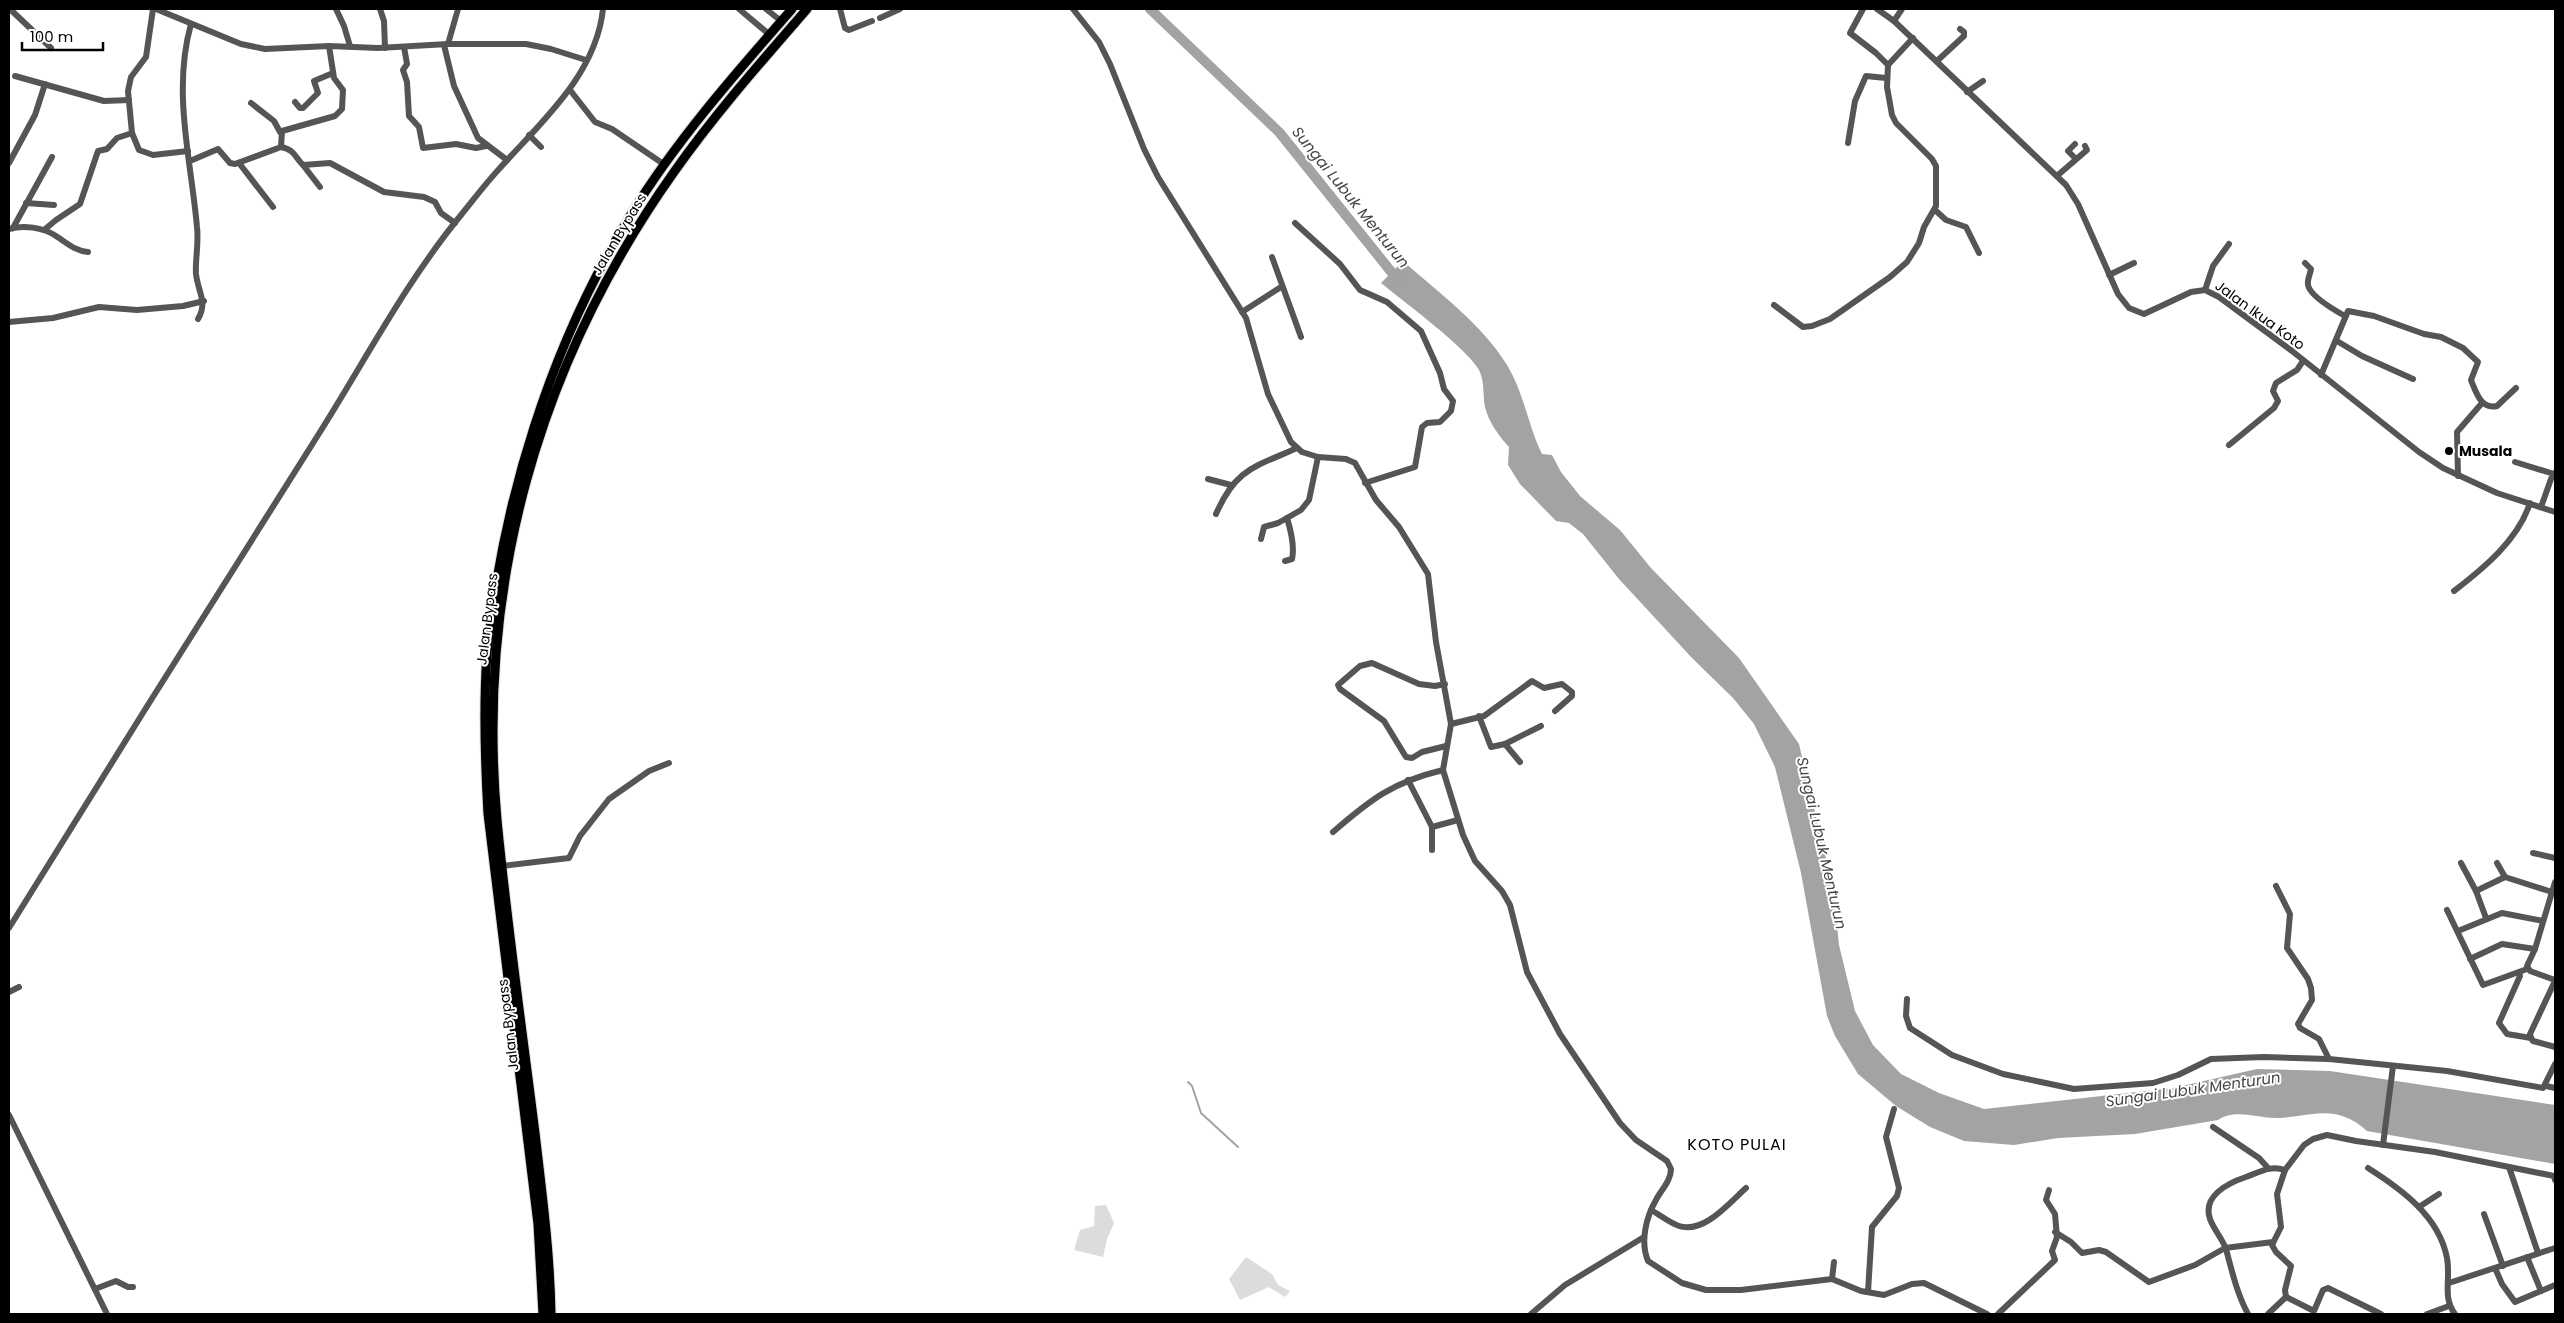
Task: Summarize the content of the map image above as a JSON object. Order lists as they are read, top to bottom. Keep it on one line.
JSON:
{"streets":{"highway":["Jalan Bypass"],"street":["Jalan Ikua Koto"]},"districts":["KOTO PULAI"],"water":["Sungai Lubuk Menturun"],"places":["Musala"],"scale_bar":"100 m"}
